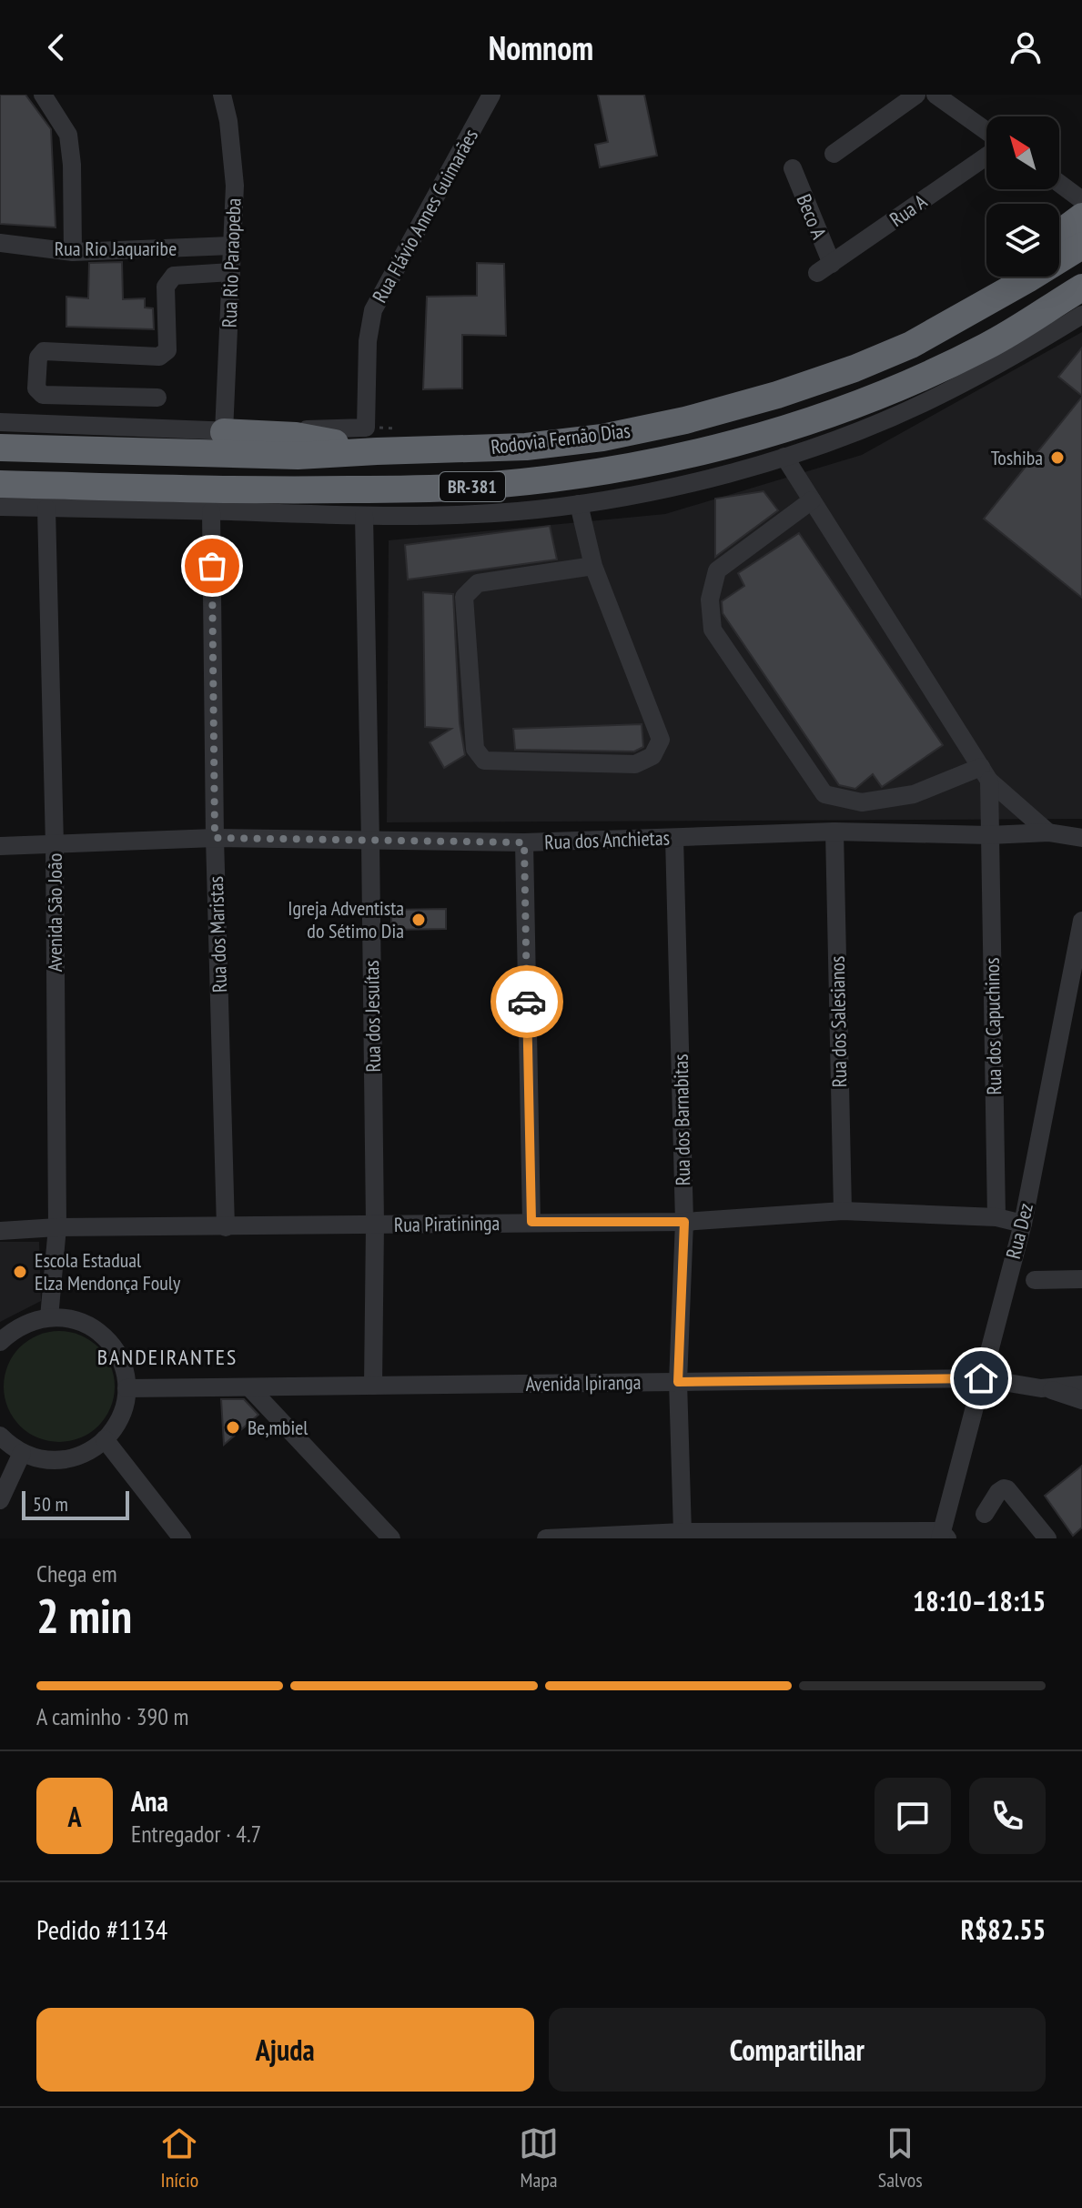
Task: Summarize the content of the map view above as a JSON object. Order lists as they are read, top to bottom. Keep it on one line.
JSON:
{"streets":{"highway":["Rodovia Fernão Dias","BR-381"],"street":["Rua A","Rua Flávio Annes Guimarães","Beco A","Rua Rio Jaquaribe","Rua Rio Paraopeba","Rua dos Anchietas","Avenida São João","Rua dos Maristas","Rua dos Jesuítas","Rua dos Salesianos","Rua dos Capuchinos","Rua dos Barnabitas","Rua Piratininga","Rua Dez","Avenida Ipiranga"]},"crossings":[["Rua A","Beco A"],["Rua Flávio Annes Guimarães","Rodovia Fernão Dias"],["Rua Flávio Annes Guimarães","BR-381"],["Rua Rio Jaquaribe","Rua Rio Paraopeba"],["Rua Rio Paraopeba","BR-381"],["Rodovia Fernão Dias","BR-381"],["BR-381","Avenida São João"],["BR-381","Rua dos Maristas"],["BR-381","Rua dos Jesuítas"],["Rua dos Anchietas","Avenida São João"],["Rua dos Anchietas","Rua dos Maristas"],["Rua dos Anchietas","Rua dos Jesuítas"],["Rua dos Anchietas","Rua dos Salesianos"],["Rua dos Anchietas","Rua dos Capuchinos"],["Rua dos Anchietas","Rua dos Barnabitas"],["Avenida São João","Rua Piratininga"],["Rua dos Maristas","Rua Piratininga"],["Rua dos Jesuítas","Rua Piratininga"],["Rua dos Jesuítas","Avenida Ipiranga"],["Rua dos Salesianos","Rua Piratininga"],["Rua dos Capuchinos","Rua Piratininga"],["Rua dos Barnabitas","Rua Piratininga"],["Rua dos Barnabitas","Avenida Ipiranga"],["Rua Piratininga","Rua Dez"],["Rua Dez","Avenida Ipiranga"]],"districts":["BANDEIRANTES"],"places":["Toshiba","Igreja Adventista do Sétimo Dia","Escola Estadual Elza Mendonça Fouly","Be,mbiel"],"scale_bar":"50 m","north":"top left","page":{"header":"Nomnom","scale":"50 m","heading":["2 min","Chega em","18:10–18:15"],"panel":["Ana","Entregador · 4.7","Pedido #1134","R$82.55"],"bar":"A caminho · 390 m","round":"A","buttons":["Ajuda","Compartilhar"],"tabs":["Início","Mapa","Salvos"]}}
